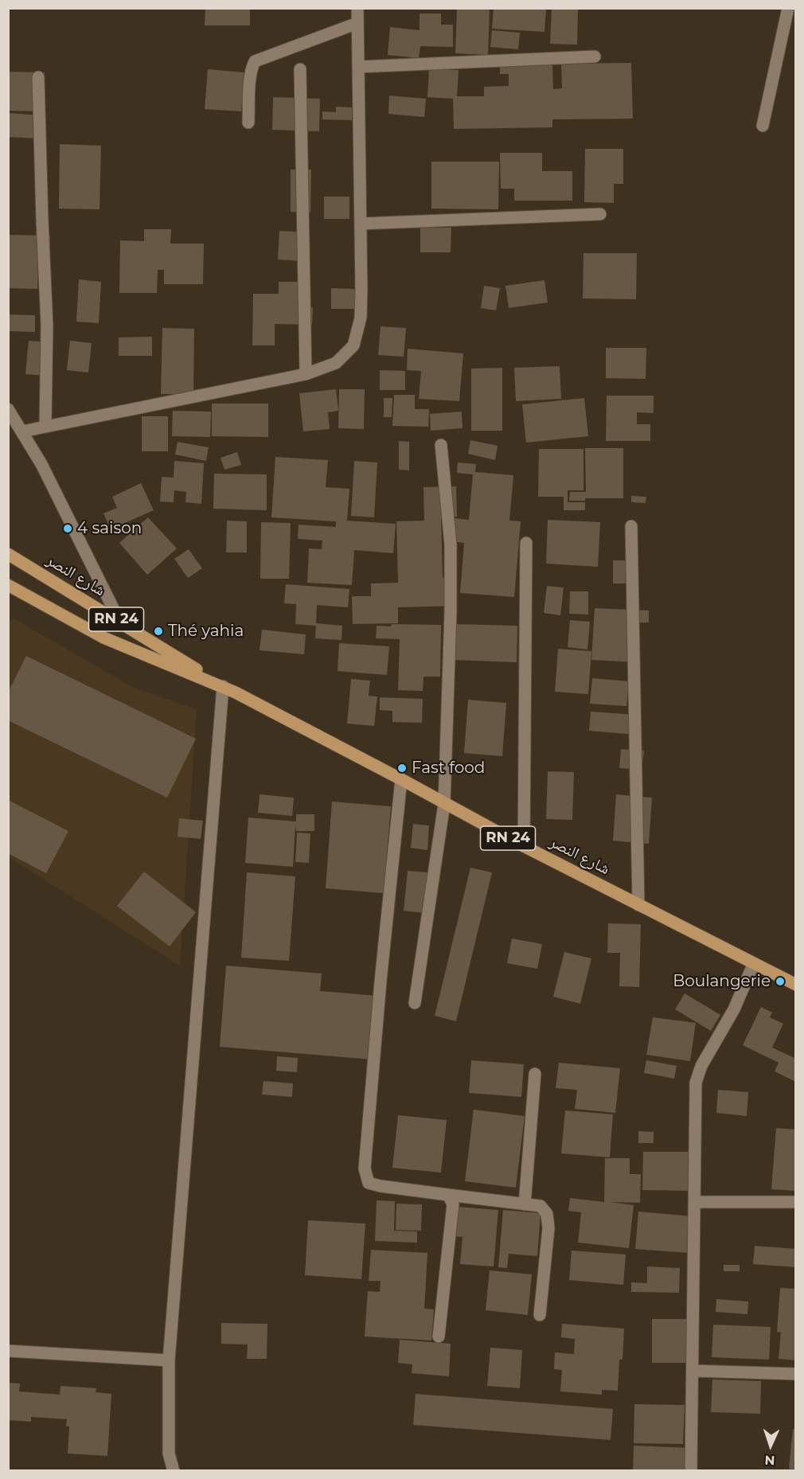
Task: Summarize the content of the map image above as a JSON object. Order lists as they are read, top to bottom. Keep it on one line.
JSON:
{"streets":{"main road":["شارع النصر","RN 24"]},"places":["4 saison","Thé yahia","Fast food","Boulangerie"],"north":"bottom"}
